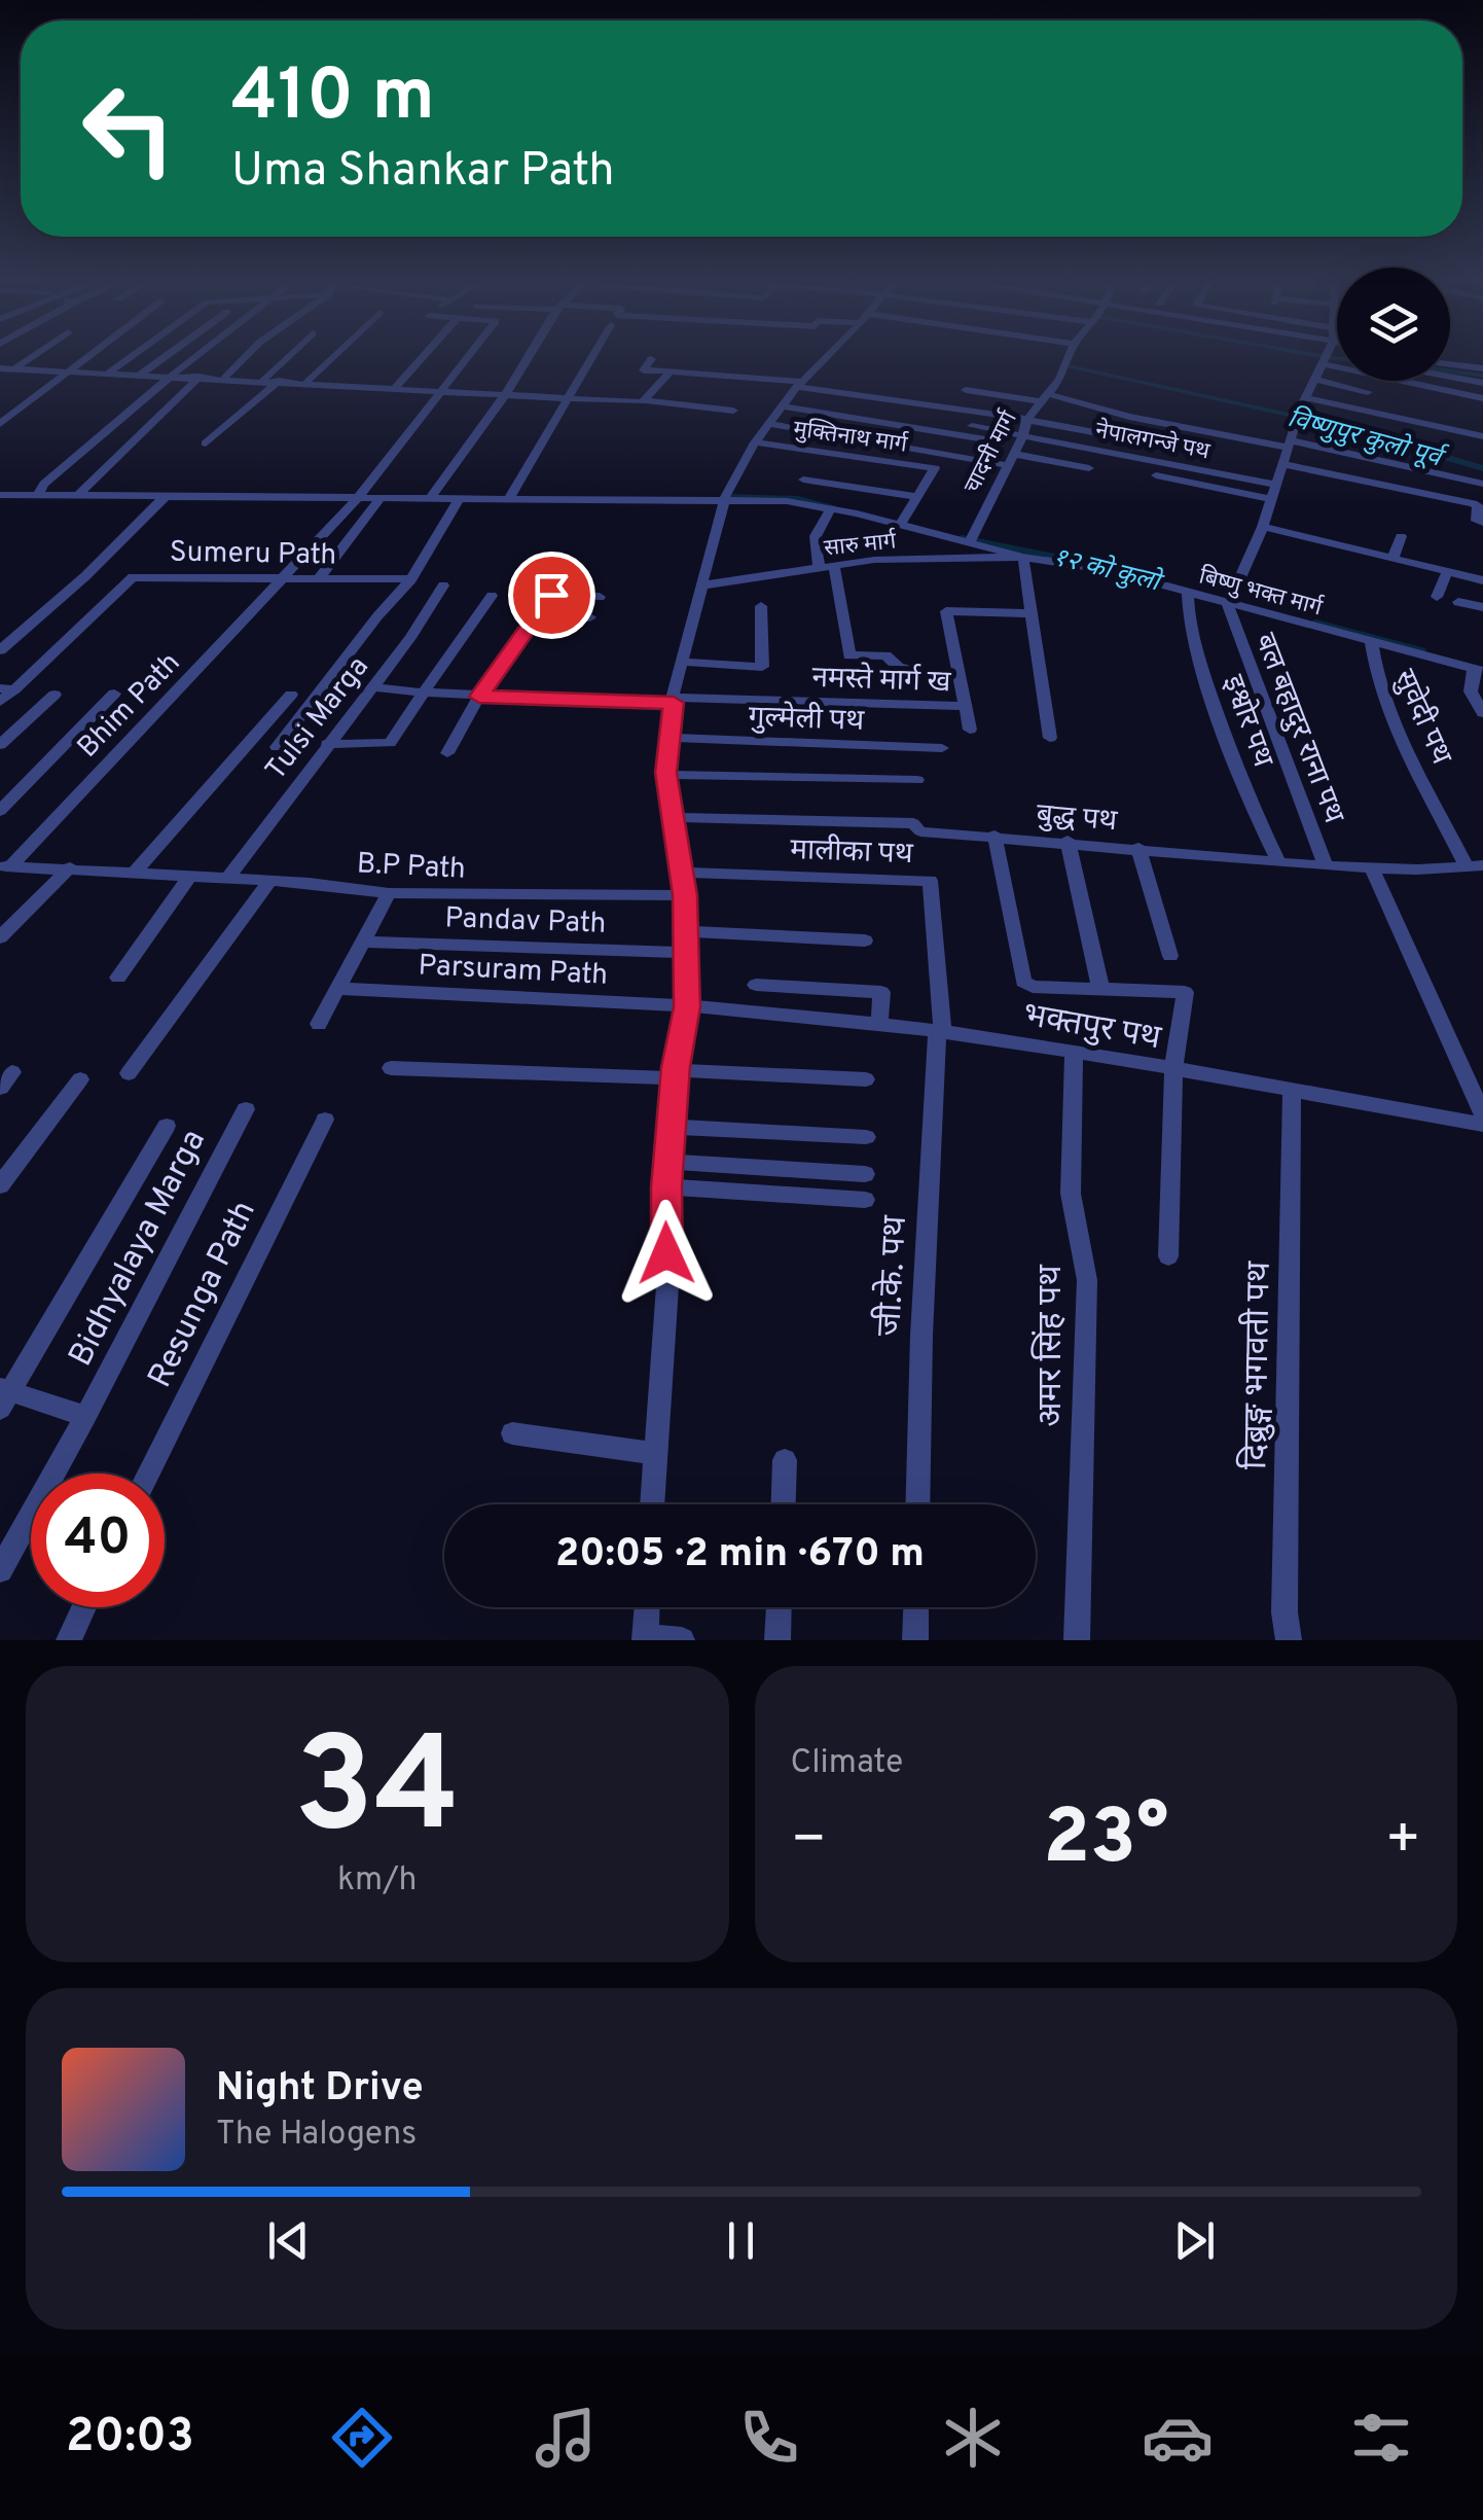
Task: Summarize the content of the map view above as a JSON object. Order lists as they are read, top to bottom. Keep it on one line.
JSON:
{"streets":{"street":["मुक्तिनाथ मार्ग","नेपालगन्जे पथ","चादनी मार्ग","सारु मार्ग","Sumeru Path","बिष्णु भक्त मार्ग","नमस्ते मार्ग ख","Bhim Path","सुवेदी पथ","Tulsi Marga","गुल्मेली पथ","इश्वोर पथ","बल बहादुर राना पथ","बुद्ध पथ","मालीका पथ","B.P Path","Pandav Path","Parsuram Path","भक्तपुर पथ","Bidhyalaya Marga","जी.के. पथ","Resunga Path","अमर सिंह पथ","दिब्रुङ्ग भगवती पथ"]},"crossings":[["मुक्तिनाथ मार्ग","बिष्णु भक्त मार्ग"],["नेपालगन्जे पथ","चादनी मार्ग"],["चादनी मार्ग","बिष्णु भक्त मार्ग"],["सारु मार्ग","बिष्णु भक्त मार्ग"],["Sumeru Path","Bhim Path"],["बिष्णु भक्त मार्ग","Bhim Path"],["बिष्णु भक्त मार्ग","सुवेदी पथ"],["बिष्णु भक्त मार्ग","इश्वोर पथ"],["बिष्णु भक्त मार्ग","बल बहादुर राना पथ"],["नमस्ते मार्ग ख","Tulsi Marga"],["Bhim Path","B.P Path"],["सुवेदी पथ","बुद्ध पथ"],["Tulsi Marga","B.P Path"],["इश्वोर पथ","बुद्ध पथ"],["बल बहादुर राना पथ","बुद्ध पथ"],["मालीका पथ","भक्तपुर पथ"],["मालीका पथ","जी.के. पथ"],["Parsuram Path","भक्तपुर पथ"],["भक्तपुर पथ","जी.के. पथ"],["भक्तपुर पथ","अमर सिंह पथ"],["भक्तपुर पथ","दिब्रुङ्ग भगवती पथ"]],"water":["विष्णुपुर कुलो पूर्व","१२ को कुलो"],"page":{"turn":["410 m","Uma Shankar Path"],"limit":"40","trip":"20:05 · 2 min · 670 m","tile":[["34","km/h"],"Climate"],"heat":["−","23°","+"],"song":["Night Drive","The Halogens"],"tabs":"20:03"}}
